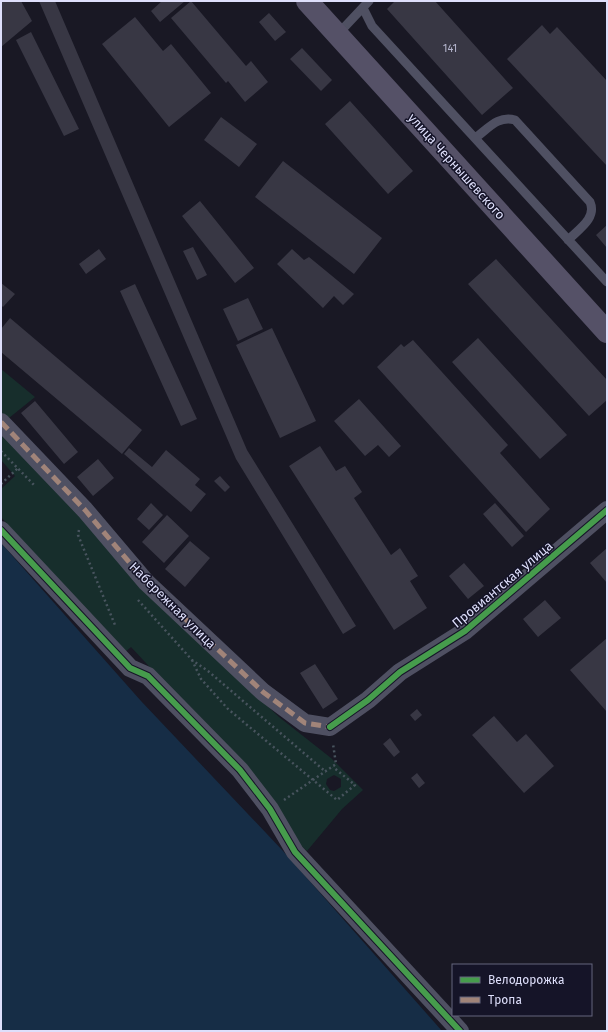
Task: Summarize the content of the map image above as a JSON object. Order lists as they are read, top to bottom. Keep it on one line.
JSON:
{"streets":{"main road":["улица Чернышевского"],"street":["Провиантская улица","Набережная улица"]},"crossings":[["Провиантская улица","Набережная улица"]],"house_numbers":["141"],"legend":["Велодорожка","Тропа"]}
